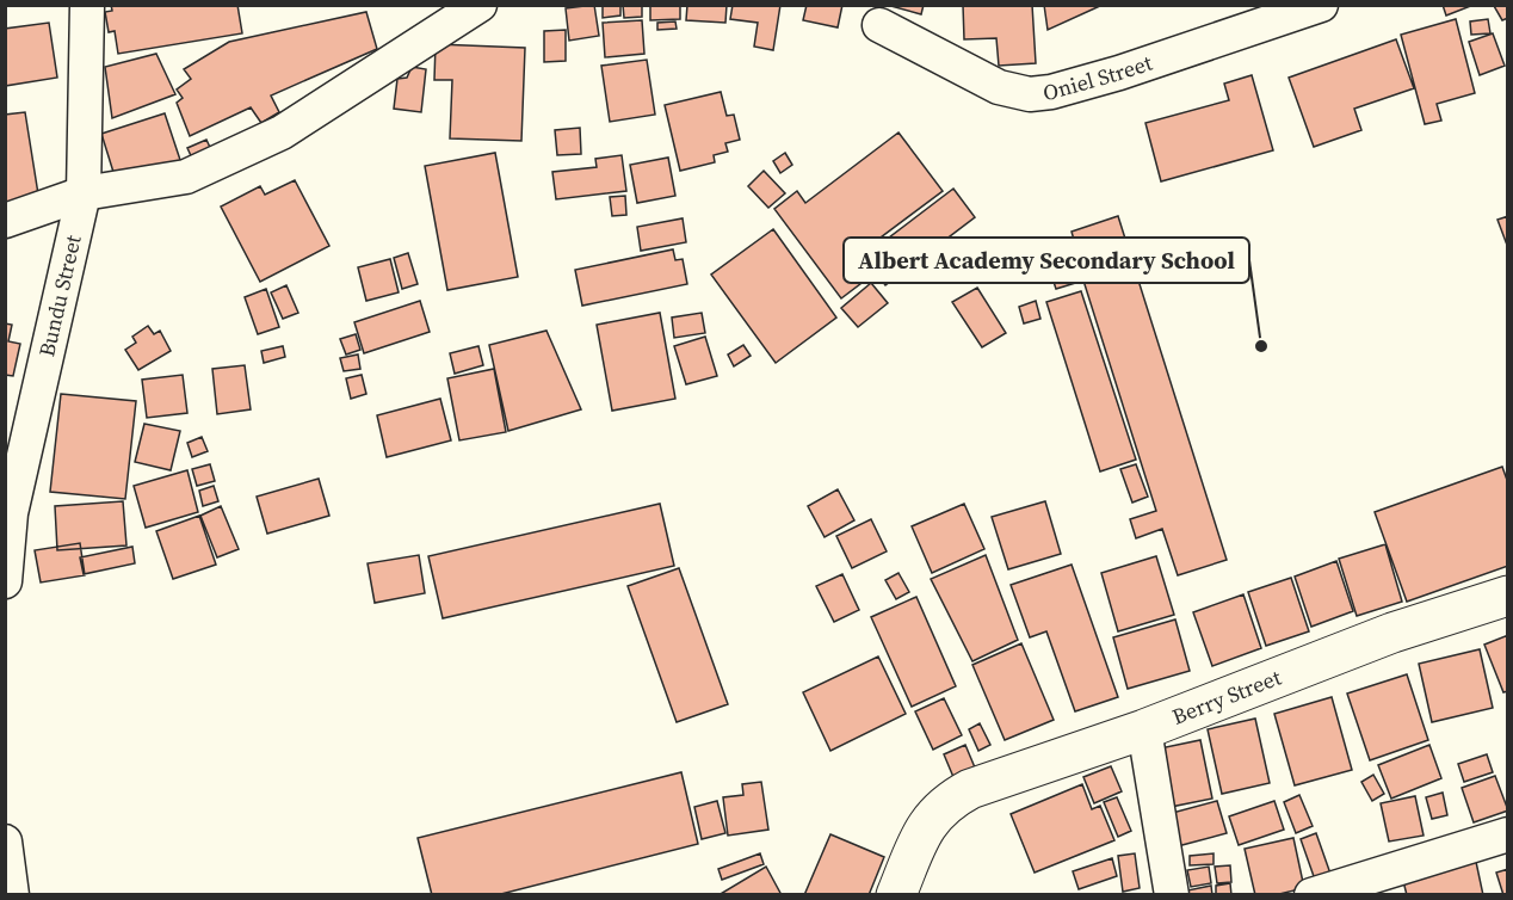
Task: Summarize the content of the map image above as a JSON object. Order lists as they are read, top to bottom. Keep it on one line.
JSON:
{"streets":{"street":["Oniel Street","Bundu Street","Berry Street"]},"places":["Albert Academy Secondary School"]}
